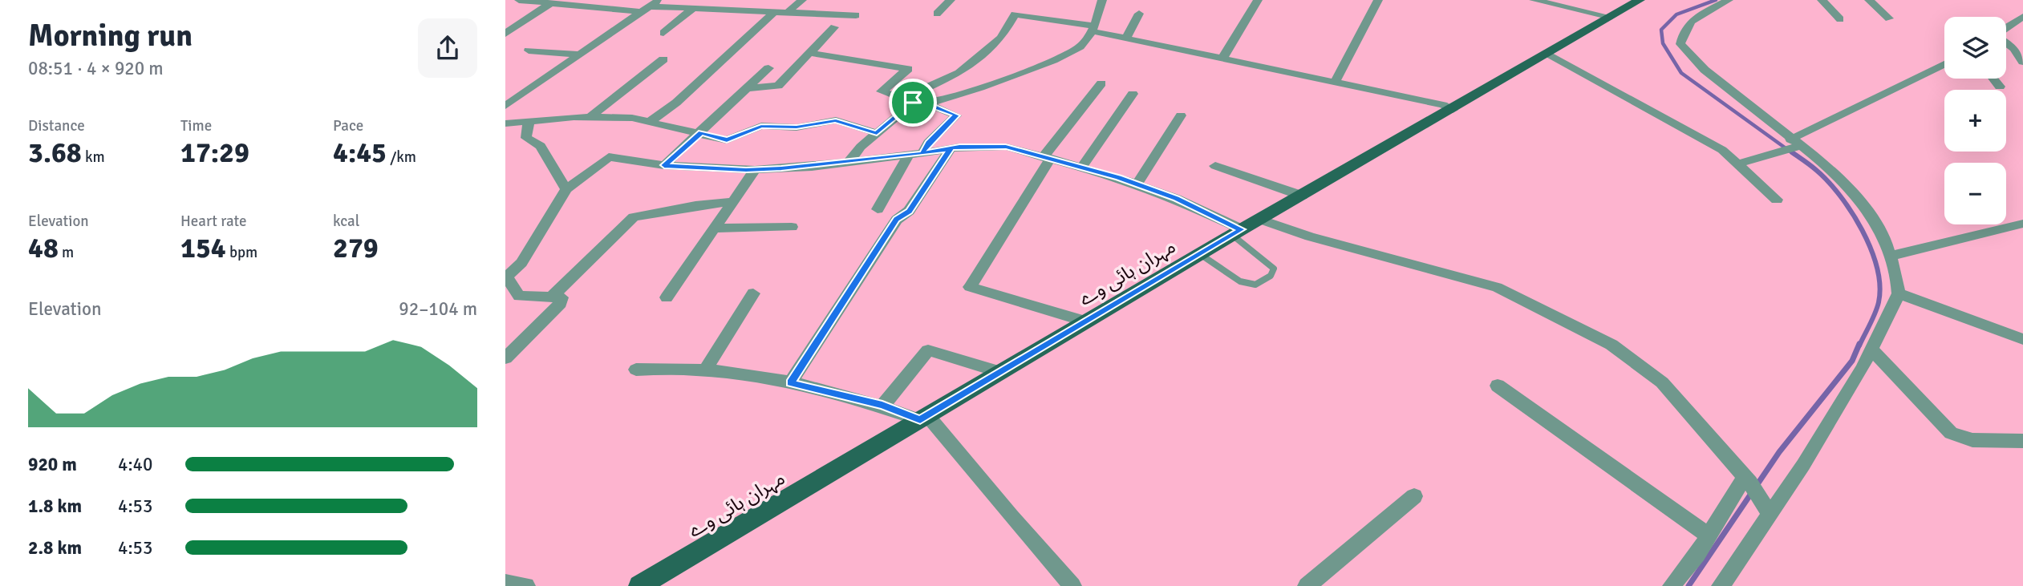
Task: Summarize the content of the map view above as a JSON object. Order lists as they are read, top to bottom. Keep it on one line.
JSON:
{"streets":{"main road":["مہران ہائی وے"]},"page":{"heading":["Morning run","08:51 · 4 × 920 m"],"map_buttons":["+","−"],"stats":[["Distance","3.68 km"],["Time","17:29"],["Pace","4:45 /km"],["Elevation","48 m"],["Heart rate","154 bpm"],["kcal","279"]],"chart":["Elevation","92–104 m"],"list":[{"name":"920 m","note":"4:40"},{"name":"1.8 km","note":"4:53"},{"name":"2.8 km","note":"4:53"}]}}
